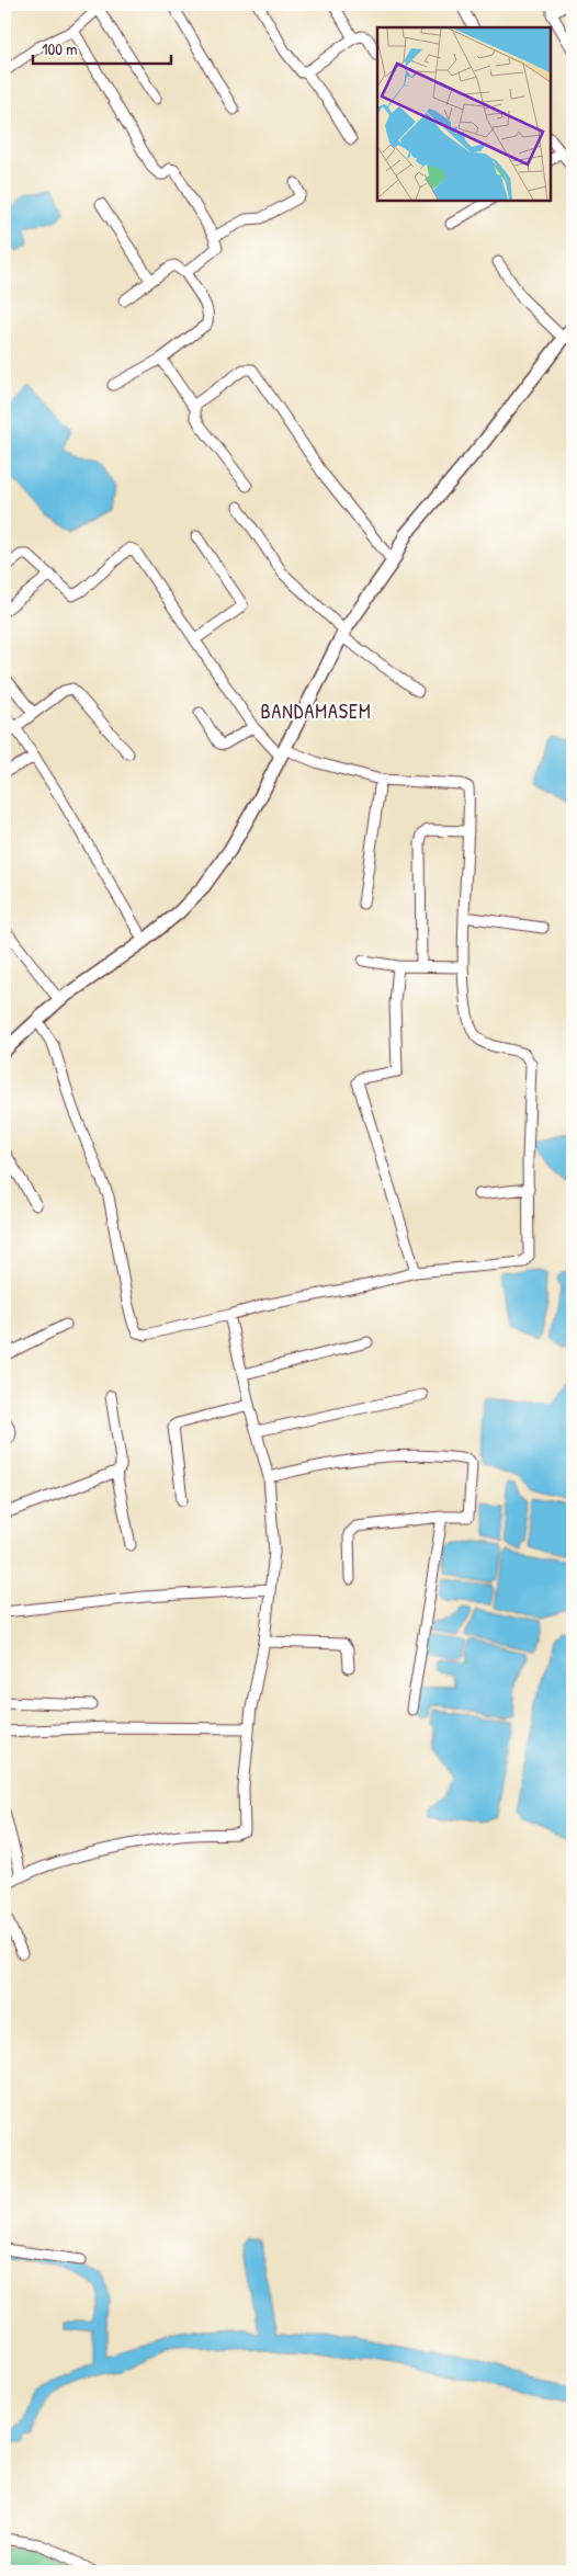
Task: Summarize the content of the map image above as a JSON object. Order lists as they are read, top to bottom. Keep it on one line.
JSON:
{"districts":["BANDAMASEM"],"scale_bar":"100 m"}
